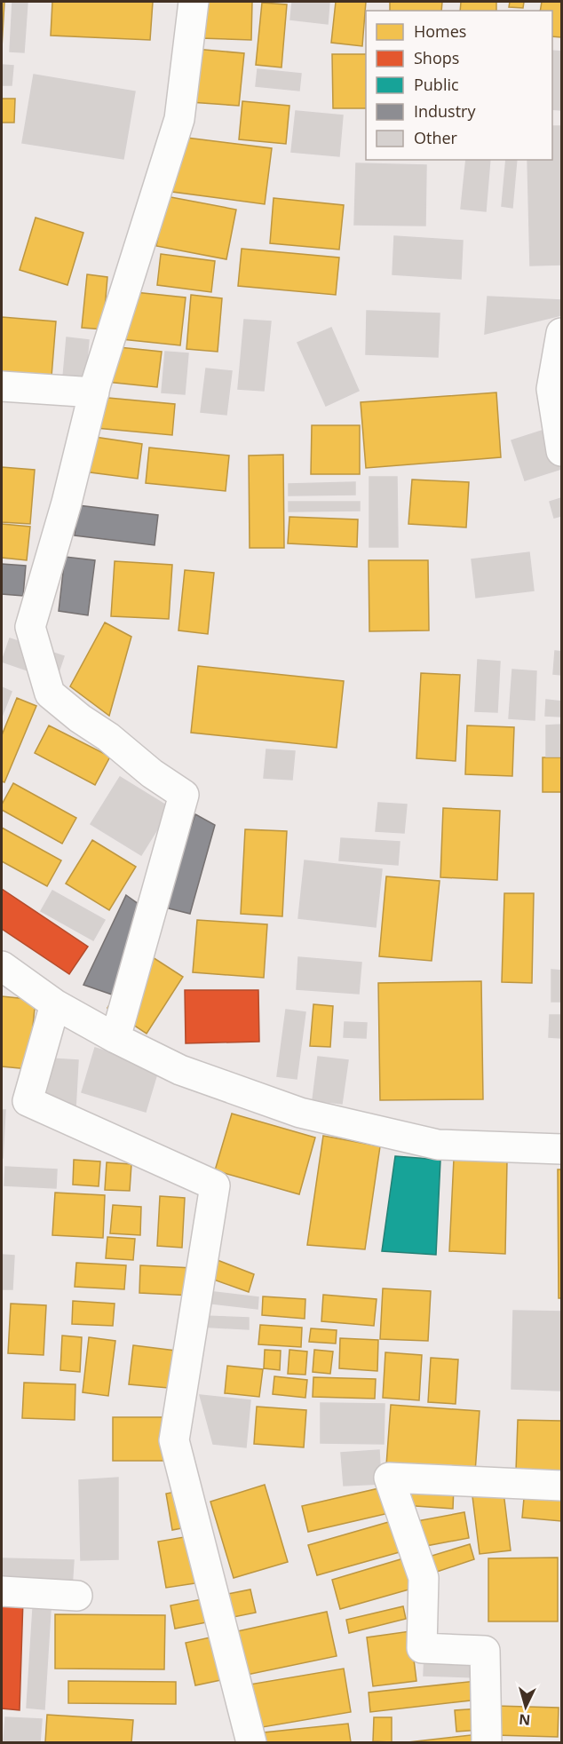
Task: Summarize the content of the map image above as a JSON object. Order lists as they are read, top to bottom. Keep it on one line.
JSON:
{"legend":["Homes","Shops","Public","Industry","Other"],"north":"bottom"}
